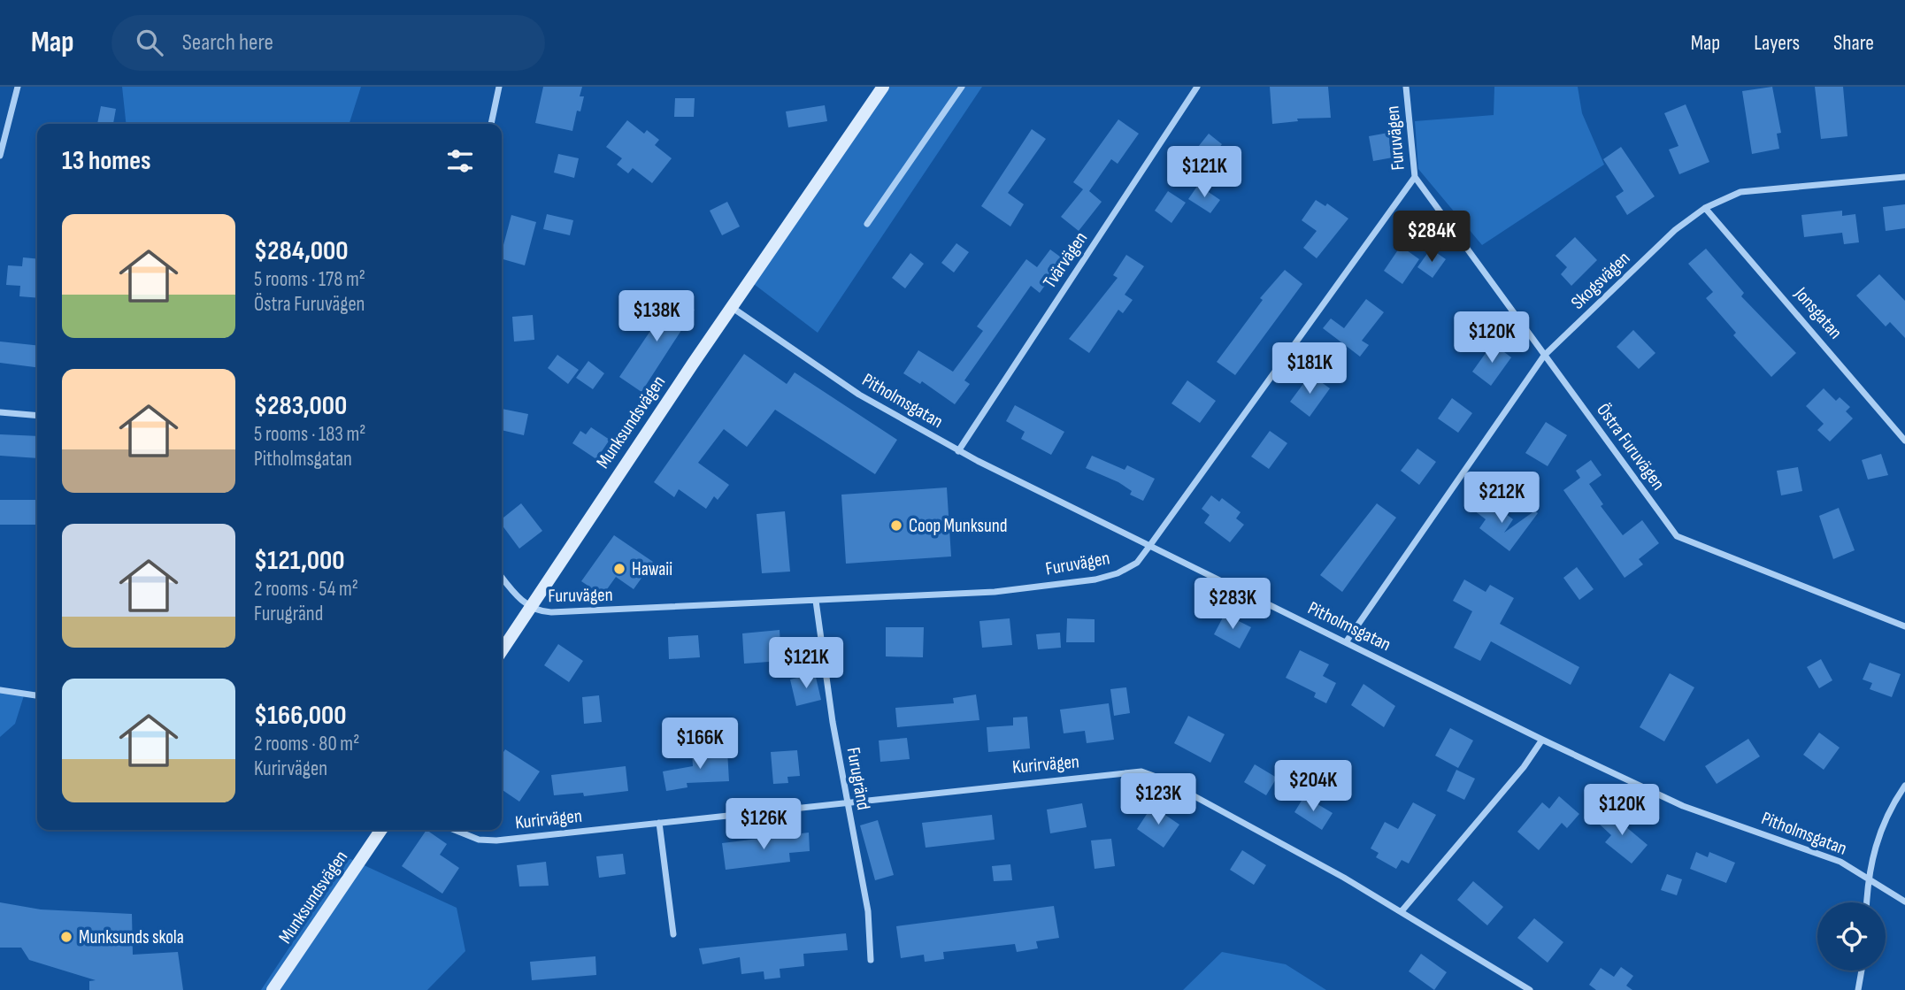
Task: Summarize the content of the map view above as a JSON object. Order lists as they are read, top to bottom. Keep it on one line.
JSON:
{"streets":{"street":["Furuvägen","Tvärvägen","Skogsvägen","Jonsgatan","Pitholmsgatan","Munksundsvägen","Östra Furuvägen","Kurirvägen","Furugränd"]},"crossings":[["Furuvägen","Pitholmsgatan"],["Furuvägen","Munksundsvägen"],["Furuvägen","Östra Furuvägen"],["Furuvägen","Furugränd"],["Tvärvägen","Pitholmsgatan"],["Skogsvägen","Jonsgatan"],["Skogsvägen","Pitholmsgatan"],["Skogsvägen","Östra Furuvägen"],["Pitholmsgatan","Munksundsvägen"],["Kurirvägen","Furugränd"]],"places":["Coop Munksund","Hawaii","Munksunds skola"],"page":{"header":"Map","search":"Search here","nav":["Map","Layers","Share"],"heading":"13 homes","price":["$121K","$284K","$138K","$120K","$181K","$212K","$283K","$121K","$166K","$204K","$123K","$120K","$126K"],"list":[{"name":"$284,000","note":"5 rooms · 178 m² · Östra Furuvägen"},{"name":"$283,000","note":"5 rooms · 183 m² · Pitholmsgatan"},{"name":"$121,000","note":"2 rooms · 54 m² · Furugränd"},{"name":"$166,000","note":"2 rooms · 80 m² · Kurirvägen"}]}}
